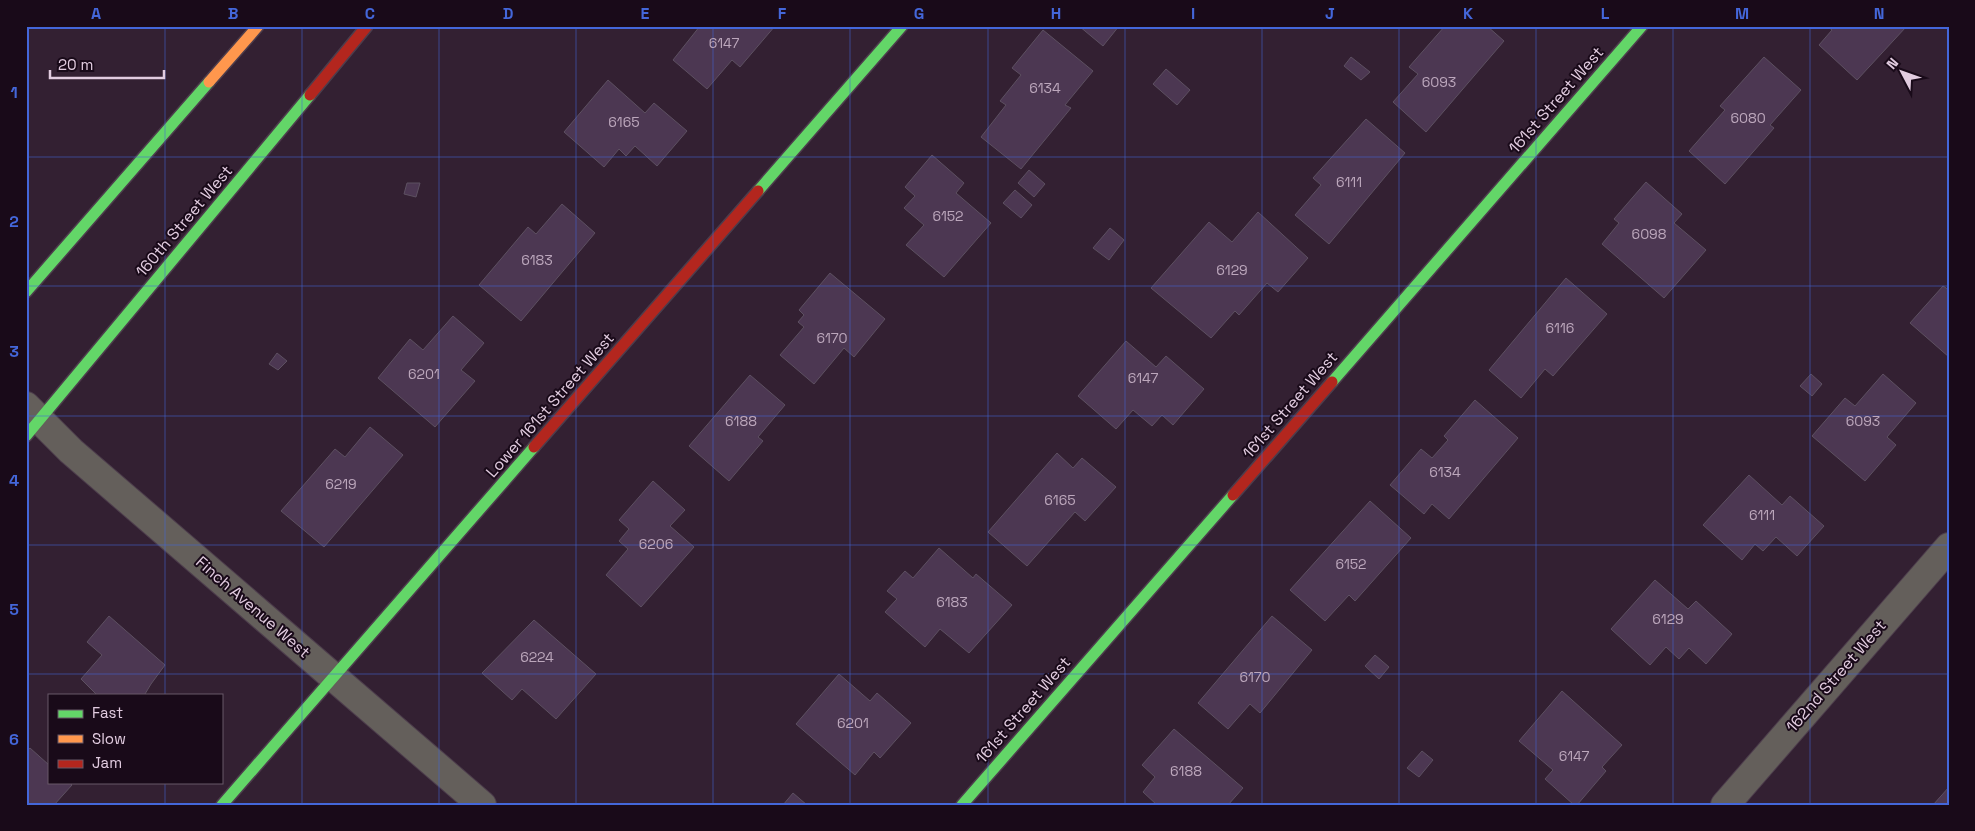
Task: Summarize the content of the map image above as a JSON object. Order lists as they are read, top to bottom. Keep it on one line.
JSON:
{"streets":{"street":["161st Street West","160th Street West","Lower 161st Street West","Finch Avenue West","162nd Street West"]},"crossings":[["160th Street West","Finch Avenue West"],["Lower 161st Street West","Finch Avenue West"]],"house_numbers":["6147","6093","6134","6080","6165","6111","6152","6098","6183","6129","6116","6170","6201","6147","6188","6093","6134","6219","6165","6111","6206","6152","6183","6129","6224","6170","6201","6147","6188"],"legend":["Fast","Slow","Jam"],"scale_bar":"20 m","north":"top left","grid":{"columns":["A","B","C","D","E","F","G","H","I","J","K","L","M","N"],"rows":["1","2","3","4","5","6"]}}
